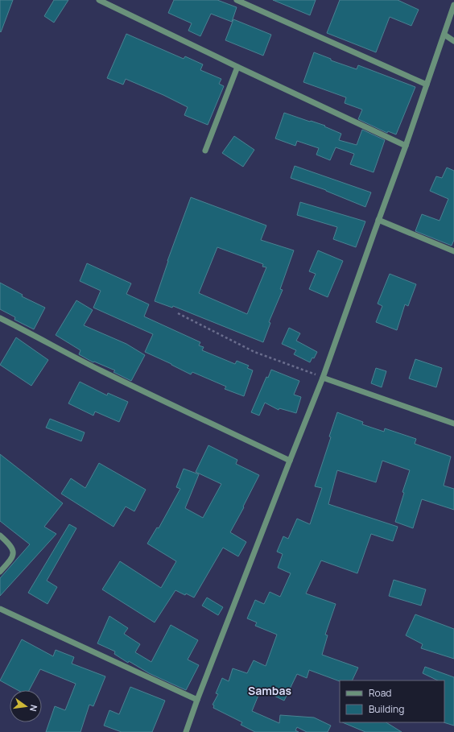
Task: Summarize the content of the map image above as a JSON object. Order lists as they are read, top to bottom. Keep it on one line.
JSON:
{"districts":["Sambas"],"legend":["Road","Building"],"north":"right"}
